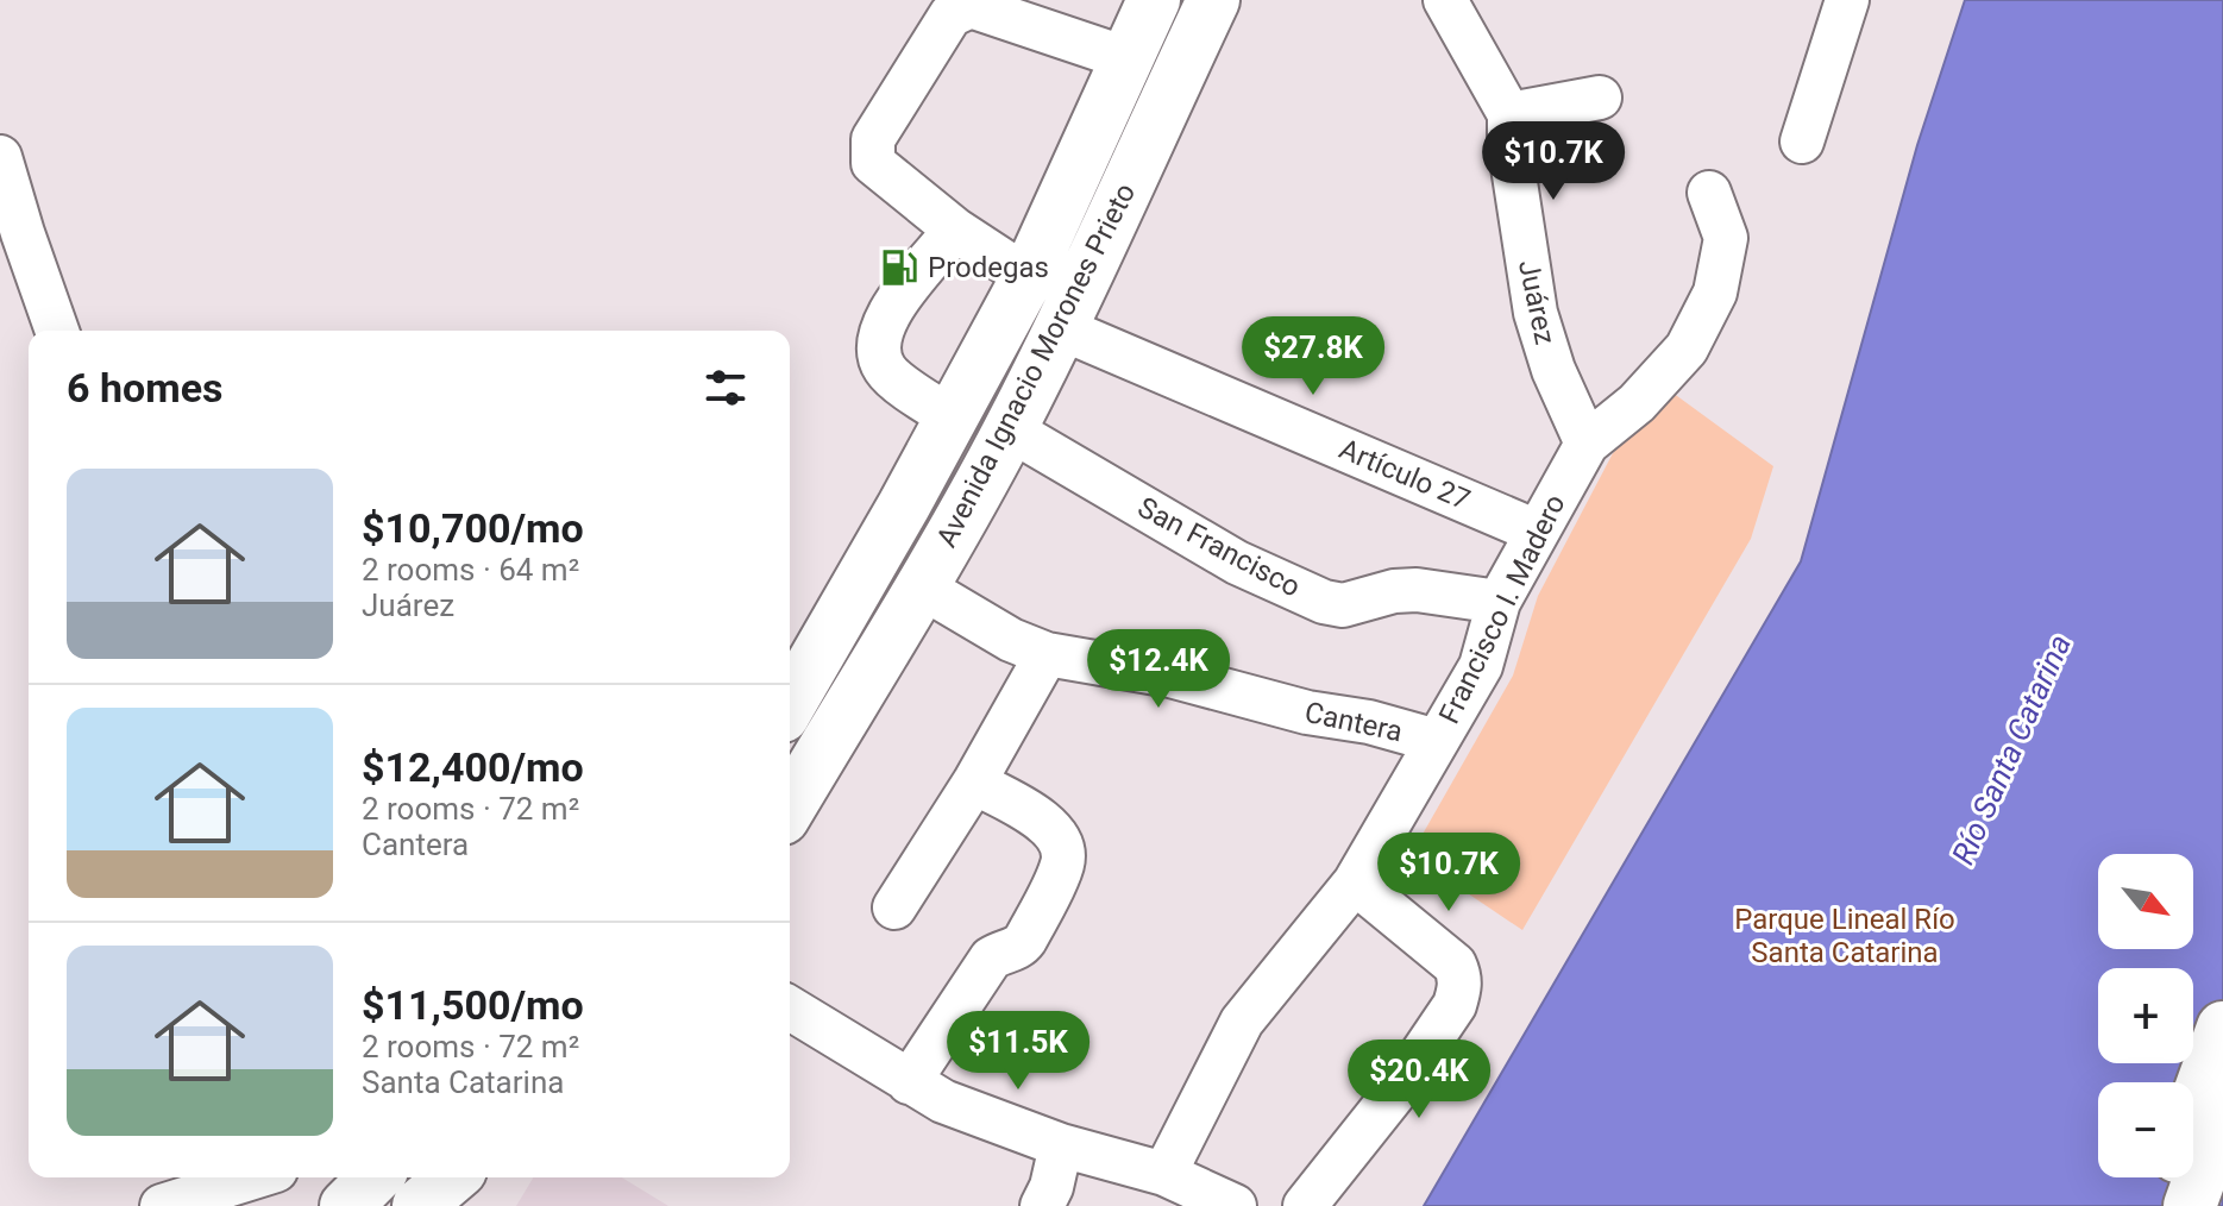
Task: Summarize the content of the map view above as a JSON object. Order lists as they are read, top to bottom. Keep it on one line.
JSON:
{"streets":{"main road":["Avenida Ignacio Morones Prieto"],"street":["Juárez","Artículo 27","San Francisco","Francisco I. Madero","Cantera"]},"crossings":[["Juárez","Francisco I. Madero"],["Avenida Ignacio Morones Prieto","Artículo 27"],["Avenida Ignacio Morones Prieto","San Francisco"],["Avenida Ignacio Morones Prieto","Cantera"],["Artículo 27","Francisco I. Madero"],["San Francisco","Francisco I. Madero"],["Francisco I. Madero","Cantera"]],"water":["Río Santa Catarina"],"parks":["Parque Lineal Río Santa Catarina"],"places":{"fuel station":["Prodegas"]},"north":"bottom right","page":{"price":["$10.7K","$27.8K","$12.4K","$10.7K","$11.5K","$20.4K"],"heading":"6 homes","list":[{"name":"$10,700/mo","note":"2 rooms · 64 m² · Juárez"},{"name":"$12,400/mo","note":"2 rooms · 72 m² · Cantera"},{"name":"$11,500/mo","note":"2 rooms · 72 m² · Santa Catarina"}],"map_buttons":["+","−"]}}
